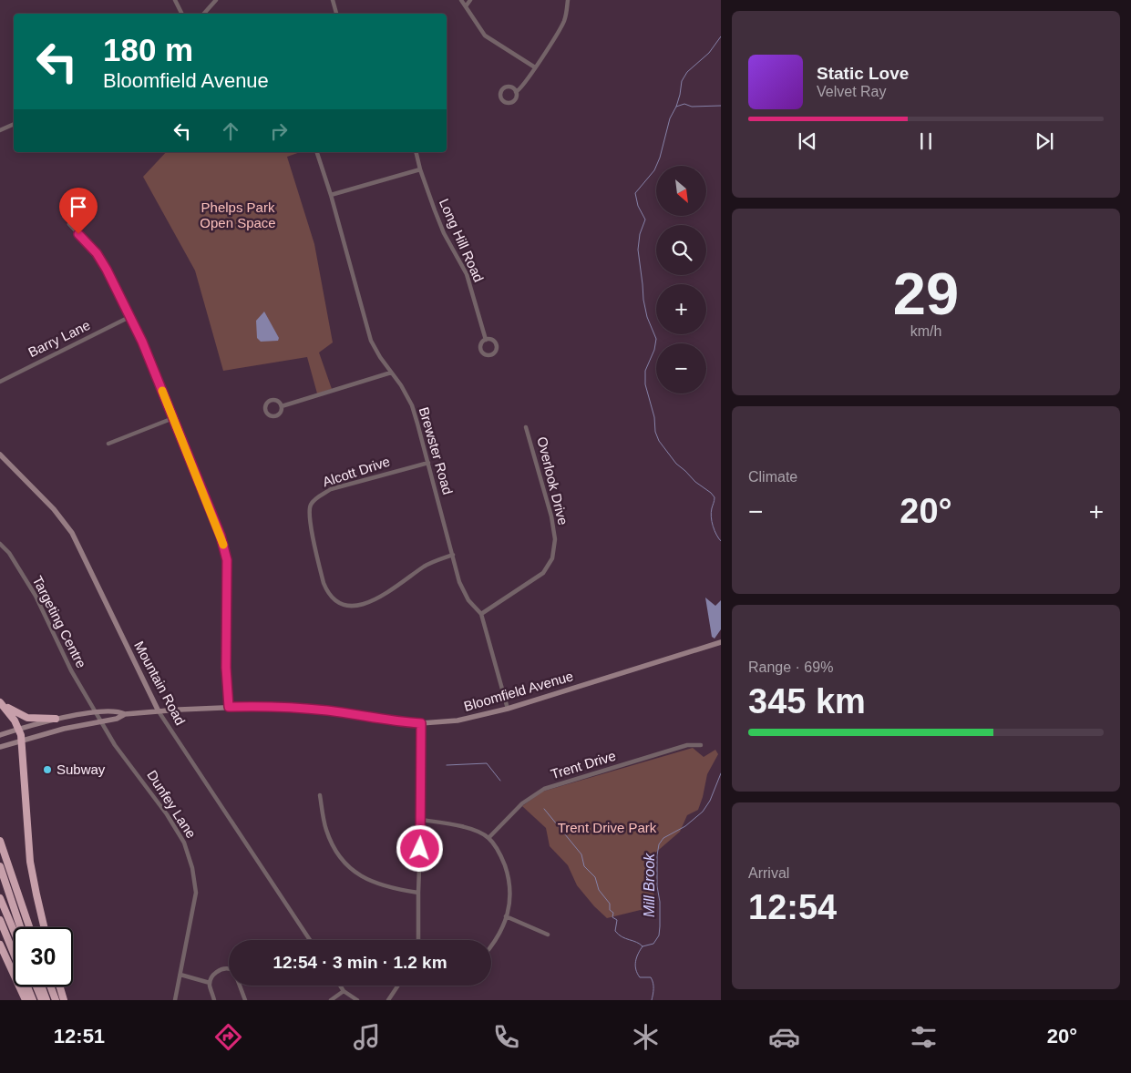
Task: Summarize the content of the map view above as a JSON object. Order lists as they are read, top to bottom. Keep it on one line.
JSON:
{"streets":{"main road":["Mountain Road","Bloomfield Avenue"],"street":["Long Hill Road","Barry Lane","Brewster Road","Alcott Drive","Overlook Drive","Targeting Centre","Trent Drive","Dunfey Lane"]},"crossings":[["Brewster Road","Alcott Drive"],["Brewster Road","Overlook Drive"],["Brewster Road","Bloomfield Avenue"],["Targeting Centre","Bloomfield Avenue"],["Targeting Centre","Dunfey Lane"],["Mountain Road","Bloomfield Avenue"],["Bloomfield Avenue","Dunfey Lane"]],"water":["Mill Brook"],"parks":["Phelps Park Open Space","Trent Drive Park"],"places":["Subway"],"north":"bottom right","page":{"turn":["180 m","Bloomfield Avenue"],"song":["Static Love","Velvet Ray"],"map_buttons":["+","−"],"tile":[["29","km/h"],"Climate",["Range · 69%","345 km"],["Arrival","12:54"]],"heat":["−","20°","+"],"limit":"30","trip":"12:54 · 3 min · 1.2 km","tabs":["12:51","20°"]}}
